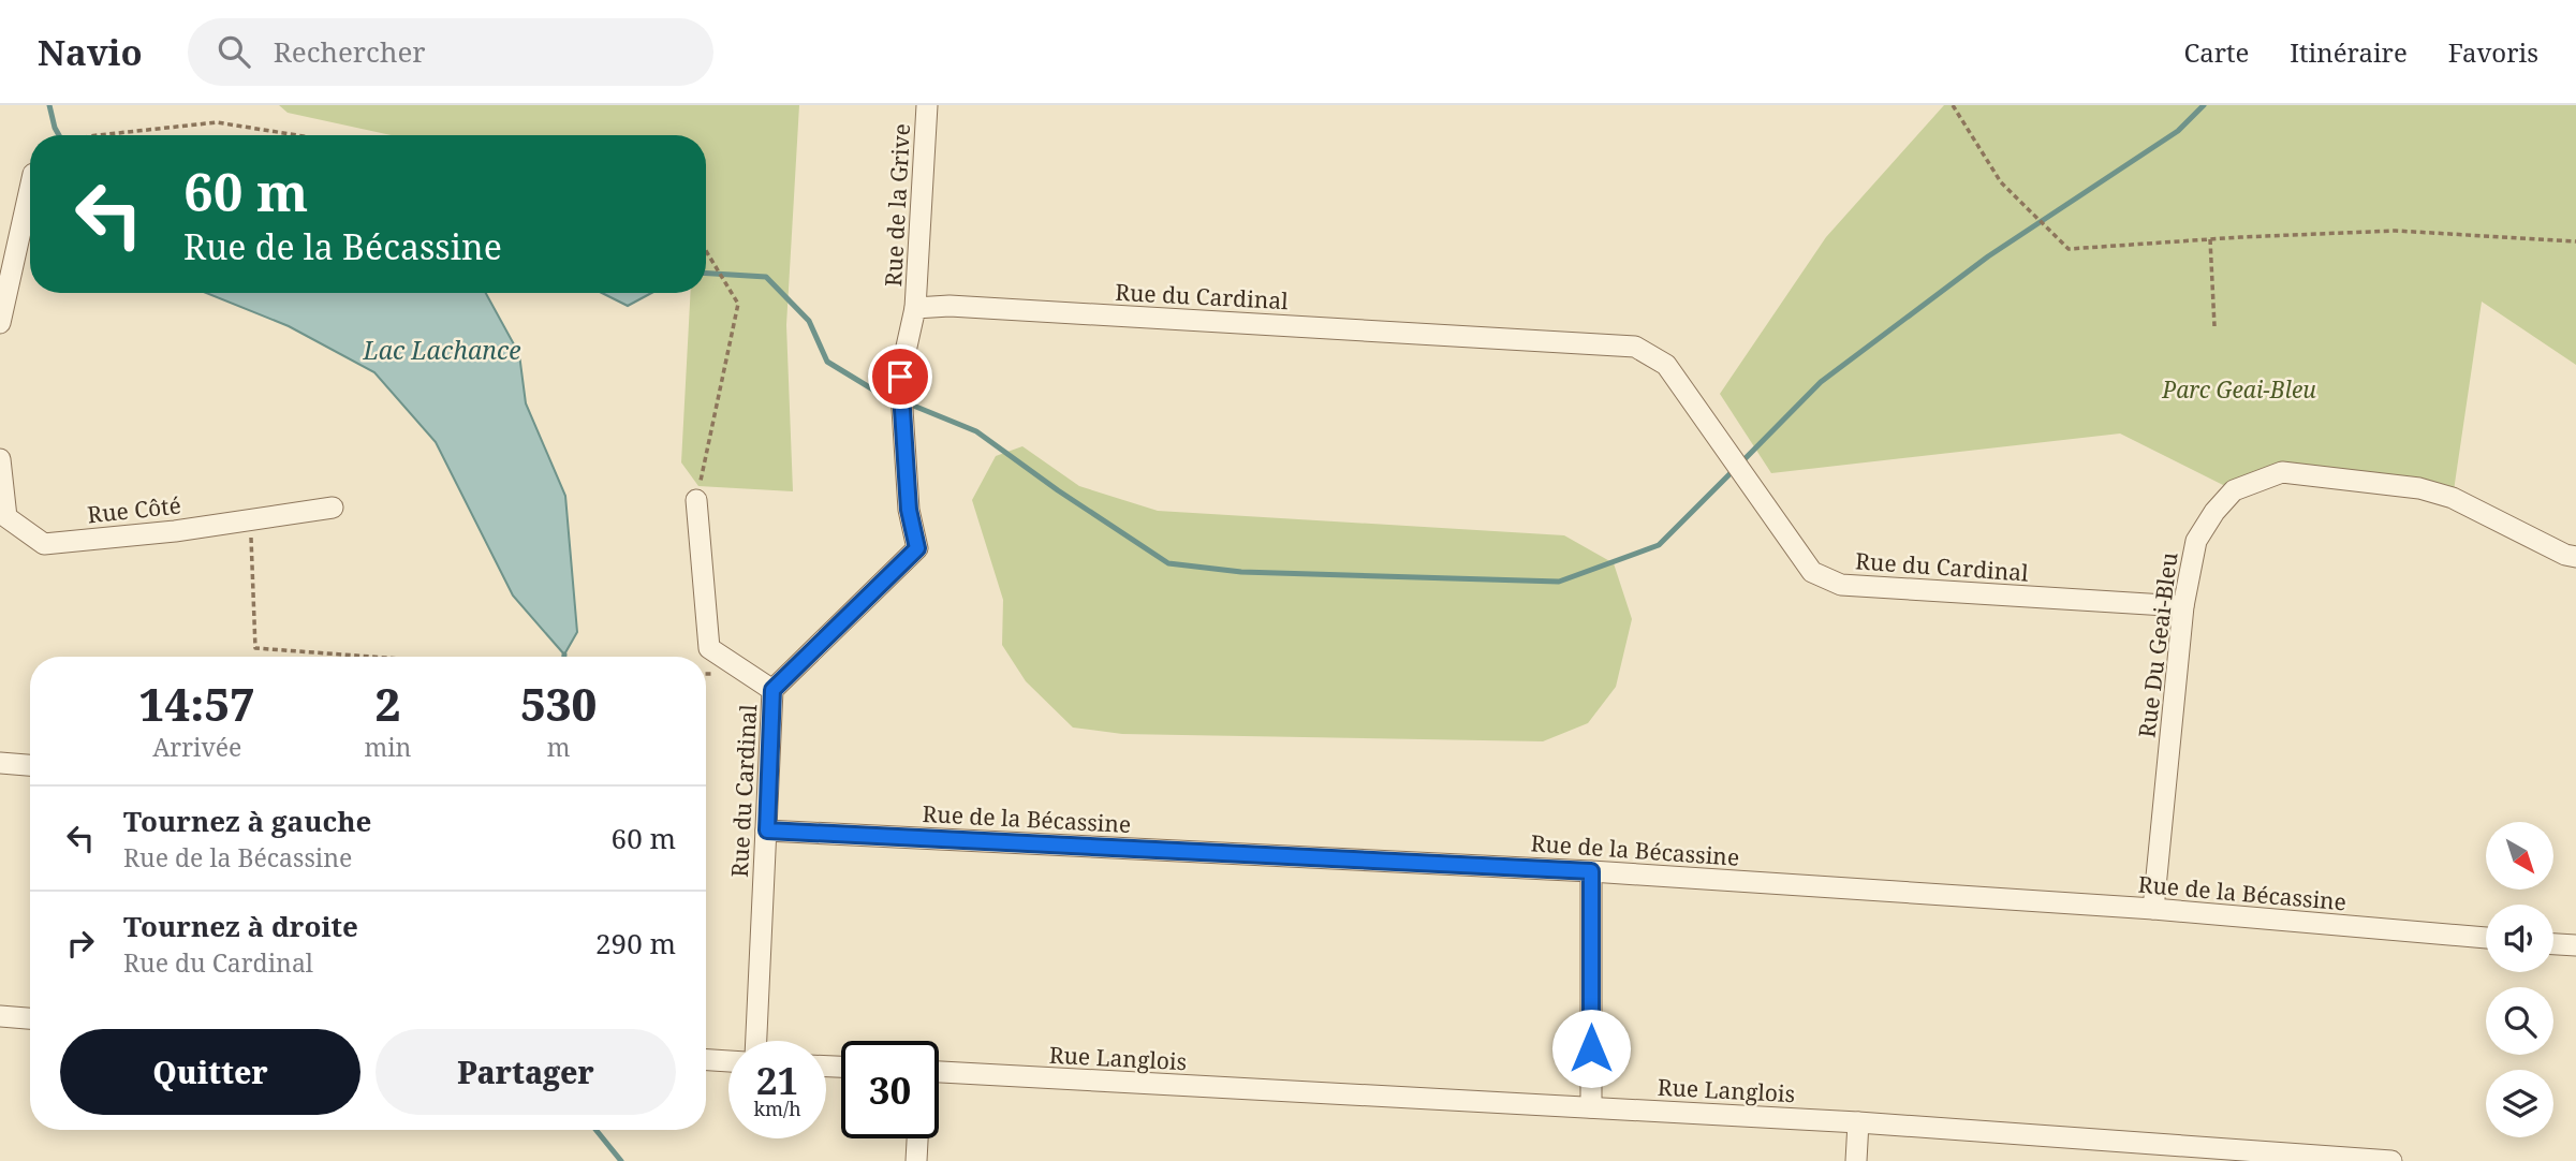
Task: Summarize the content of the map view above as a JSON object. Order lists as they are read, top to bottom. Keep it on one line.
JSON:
{"streets":{"street":["Rue de la Grive","Rue du Cardinal","Rue Côté","Rue Du Geai-Bleu","Rue de la Bécassine","Rue Langlois"]},"crossings":[["Rue de la Grive","Rue du Cardinal"],["Rue du Cardinal","Rue Du Geai-Bleu"],["Rue du Cardinal","Rue de la Bécassine"],["Rue Du Geai-Bleu","Rue de la Bécassine"]],"water":["Lac Lachance"],"parks":["Parc Geai-Bleu"],"north":"bottom right","page":{"header":"Navio","search":"Rechercher","nav":["Carte","Itinéraire","Favoris"],"turn":["60 m","Rue de la Bécassine"],"eta":["14:57","Arrivée","2","min","530","m"],"list":[{"name":"Tournez à gauche","note":"Rue de la Bécassine","value":"60 m"},{"name":"Tournez à droite","note":"Rue du Cardinal","value":"290 m"}],"buttons":["Quitter","Partager"],"speed":"21 km/h","limit":"30"}}
